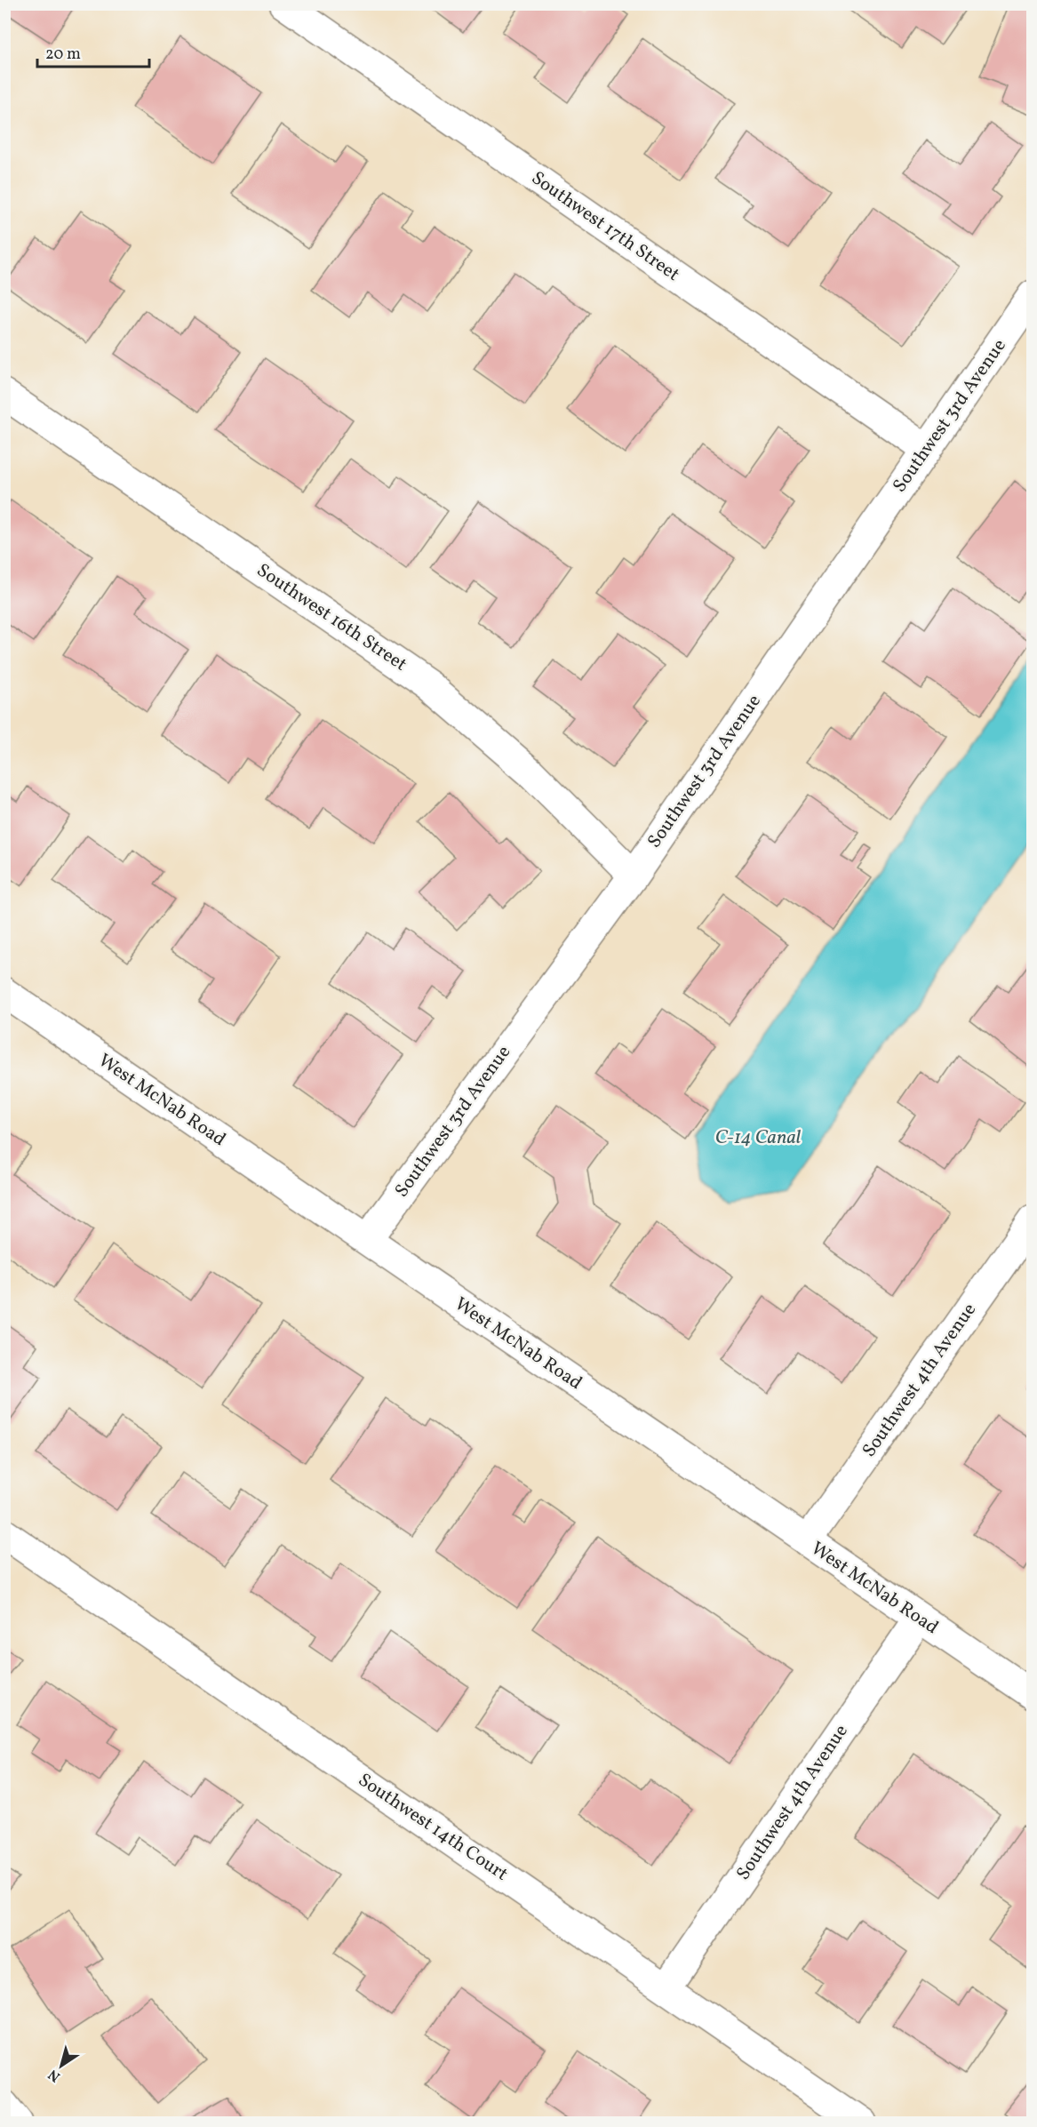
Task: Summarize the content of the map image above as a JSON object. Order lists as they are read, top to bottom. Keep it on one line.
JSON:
{"streets":{"street":["Southwest 17th Street","Southwest 3rd Avenue","Southwest 16th Street","West McNab Road","Southwest 4th Avenue","Southwest 14th Court"]},"crossings":[["Southwest 17th Street","Southwest 3rd Avenue"],["Southwest 3rd Avenue","Southwest 16th Street"],["Southwest 3rd Avenue","West McNab Road"],["West McNab Road","Southwest 4th Avenue"],["Southwest 4th Avenue","Southwest 14th Court"]],"water":["C-14 Canal"],"scale_bar":"20 m","north":"bottom left"}
